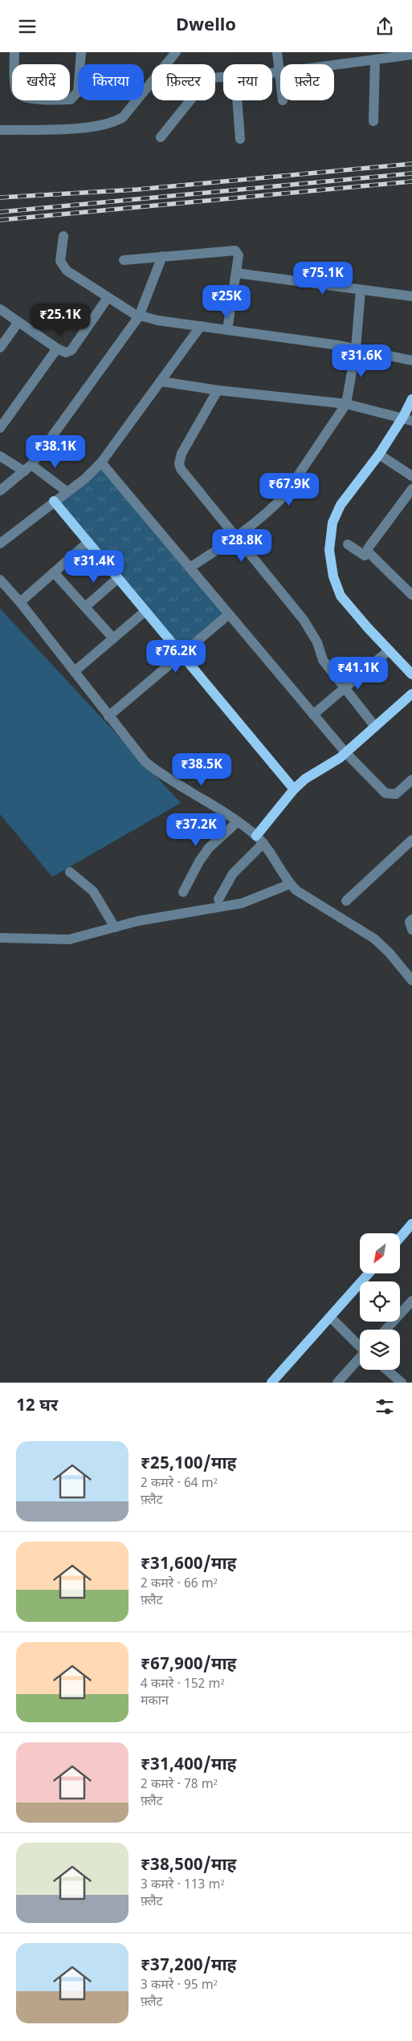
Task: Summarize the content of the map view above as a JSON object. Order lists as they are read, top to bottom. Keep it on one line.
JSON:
{"north":"bottom left","page":{"header":"Dwello","chip":["खरीदें","किराया","फ़िल्टर","नया","फ़्लैट"],"price":["₹75.1K","₹25K","₹25.1K","₹31.6K","₹38.1K","₹67.9K","₹28.8K","₹31.4K","₹76.2K","₹41.1K","₹38.5K","₹37.2K"],"heading":"12 घर","list":[{"name":"₹25,100/माह","note":"2 कमरे · 64 m² · फ़्लैट"},{"name":"₹31,600/माह","note":"2 कमरे · 66 m² · फ़्लैट"},{"name":"₹67,900/माह","note":"4 कमरे · 152 m² · मकान"},{"name":"₹31,400/माह","note":"2 कमरे · 78 m² · फ़्लैट"},{"name":"₹38,500/माह","note":"3 कमरे · 113 m² · फ़्लैट"},{"name":"₹37,200/माह","note":"3 कमरे · 95 m² · फ़्लैट"}]}}
